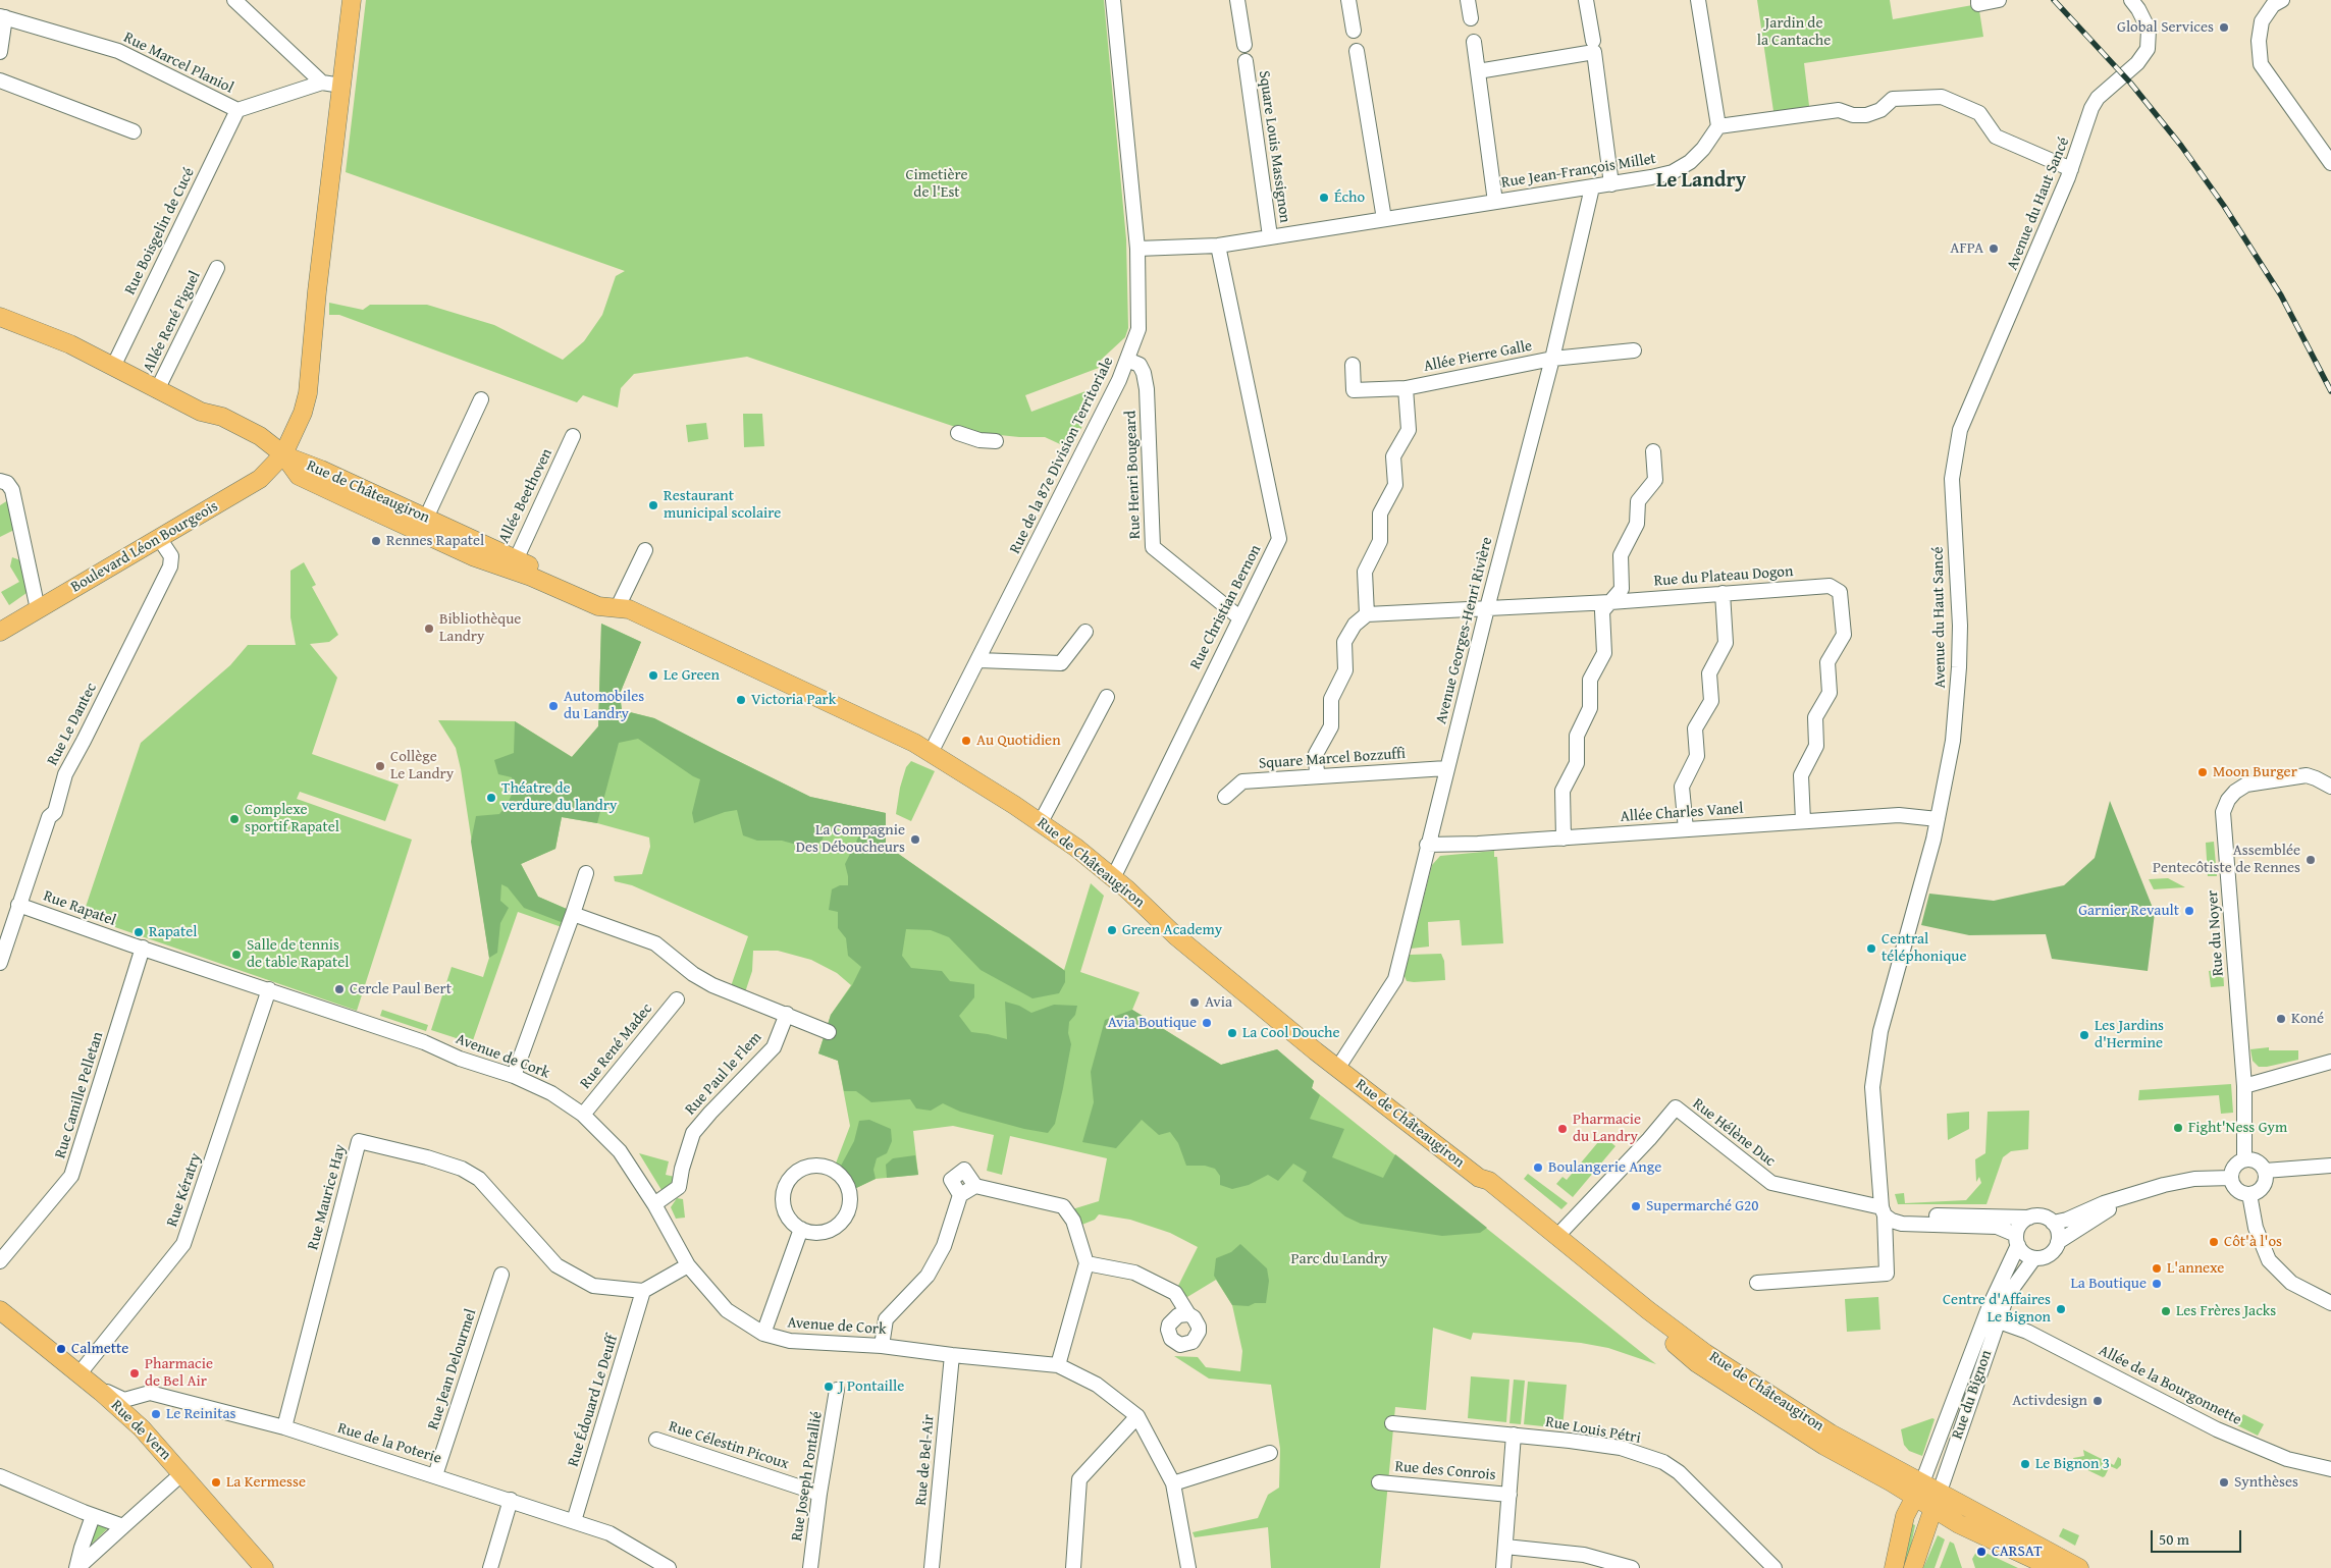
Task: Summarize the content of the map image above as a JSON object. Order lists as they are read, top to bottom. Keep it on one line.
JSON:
{"streets":{"main road":["Rue de Châteaugiron","Boulevard Léon Bourgeois","Rue de Vern"],"street":["Rue Marcel Planiol","Square Louis Massignon","Rue Jean-François Millet","Avenue du Haut Sancé","Rue Boisgelin de Cucé","Allée René Piguel","Allée Pierre Galle","Rue de la 87e Division Territoriale","Rue Henri Bougeard","Allée Beethoven","Rue du Plateau Dogon","Rue Christian Bernon","Avenue Georges-Henri Rivière","Rue Le Dantec","Square Marcel Bozzuffi","Allée Charles Vanel","Rue Rapatel","Rue du Noyer","Rue René Madec","Avenue de Cork","Rue Paul le Flem","Rue Camille Pelletan","Rue Hélène Duc","Rue Kératry","Rue Maurice Hay","Rue Jean Delourmel","Allée de la Bourgonnette","Rue du Bignon","Rue Édouard Le Deuff","Rue Louis Pétri","Rue de la Poterie","Rue Célestin Picoux","Rue de Bel-Air","Rue des Conrois","Rue Joseph Pontallié"]},"crossings":[["Rue Marcel Planiol","Rue Boisgelin de Cucé"],["Square Louis Massignon","Rue Jean-François Millet"],["Rue Jean-François Millet","Rue de la 87e Division Territoriale"],["Rue Jean-François Millet","Rue Christian Bernon"],["Rue Jean-François Millet","Avenue Georges-Henri Rivière"],["Avenue du Haut Sancé","Allée Charles Vanel"],["Avenue du Haut Sancé","Rue Hélène Duc"],["Allée Pierre Galle","Avenue Georges-Henri Rivière"],["Rue de la 87e Division Territoriale","Rue Henri Bougeard"],["Rue de la 87e Division Territoriale","Rue de Châteaugiron"],["Rue Henri Bougeard","Rue Christian Bernon"],["Rue de Châteaugiron","Allée Beethoven"],["Rue de Châteaugiron","Boulevard Léon Bourgeois"],["Rue de Châteaugiron","Rue Christian Bernon"],["Rue de Châteaugiron","Avenue Georges-Henri Rivière"],["Rue de Châteaugiron","Rue Hélène Duc"],["Rue de Châteaugiron","Rue du Bignon"],["Boulevard Léon Bourgeois","Rue Le Dantec"],["Rue du Plateau Dogon","Avenue Georges-Henri Rivière"],["Rue du Plateau Dogon","Allée Charles Vanel"],["Avenue Georges-Henri Rivière","Square Marcel Bozzuffi"],["Avenue Georges-Henri Rivière","Allée Charles Vanel"],["Rue Le Dantec","Rue Rapatel"],["Rue Rapatel","Avenue de Cork"],["Rue Rapatel","Rue Camille Pelletan"],["Rue Rapatel","Rue Kératry"],["Rue René Madec","Avenue de Cork"],["Avenue de Cork","Rue Paul le Flem"],["Avenue de Cork","Rue de Bel-Air"],["Rue Kératry","Rue de Vern"],["Rue Kératry","Rue de la Poterie"],["Rue Maurice Hay","Rue Édouard Le Deuff"],["Rue Maurice Hay","Rue de la Poterie"],["Rue Jean Delourmel","Rue de la Poterie"],["Allée de la Bourgonnette","Rue du Bignon"],["Rue Édouard Le Deuff","Rue de la Poterie"],["Rue de Vern","Rue de la Poterie"],["Rue Louis Pétri","Rue des Conrois"],["Rue Célestin Picoux","Rue Joseph Pontallié"]],"districts":["Le Landry"],"parks":["Jardin de la Cantache","Cimetière de l'Est","Parc du Landry"],"places":["Global Services","Écho","AFPA","Restaurant municipal scolaire","Rennes Rapatel","Bibliothèque Landry","Le Green","Victoria Park","Automobiles du Landry","Au Quotidien","Collège Le Landry","Moon Burger","Théatre de verdure du landry","Complexe sportif Rapatel","La Compagnie Des Déboucheurs","Assemblée Pentecôtiste de Rennes","Garnier Revault","Green Academy","Rapatel","Central téléphonique","Salle de tennis de table Rapatel","Cercle Paul Bert","Avia","Koné","Avia Boutique","La Cool Douche","Les Jardins d'Hermine","Fight'Ness Gym","Pharmacie du Landry","Boulangerie Ange","Supermarché G20","Côt'à l'os","L'annexe","La Boutique","Centre d'Affaires Le Bignon","Les Frères Jacks","Calmette","Pharmacie de Bel Air","J Pontaille","Activdesign","Le Reinitas","Le Bignon 3","La Kermesse","Synthèses","CARSAT"],"scale_bar":"50 m"}
